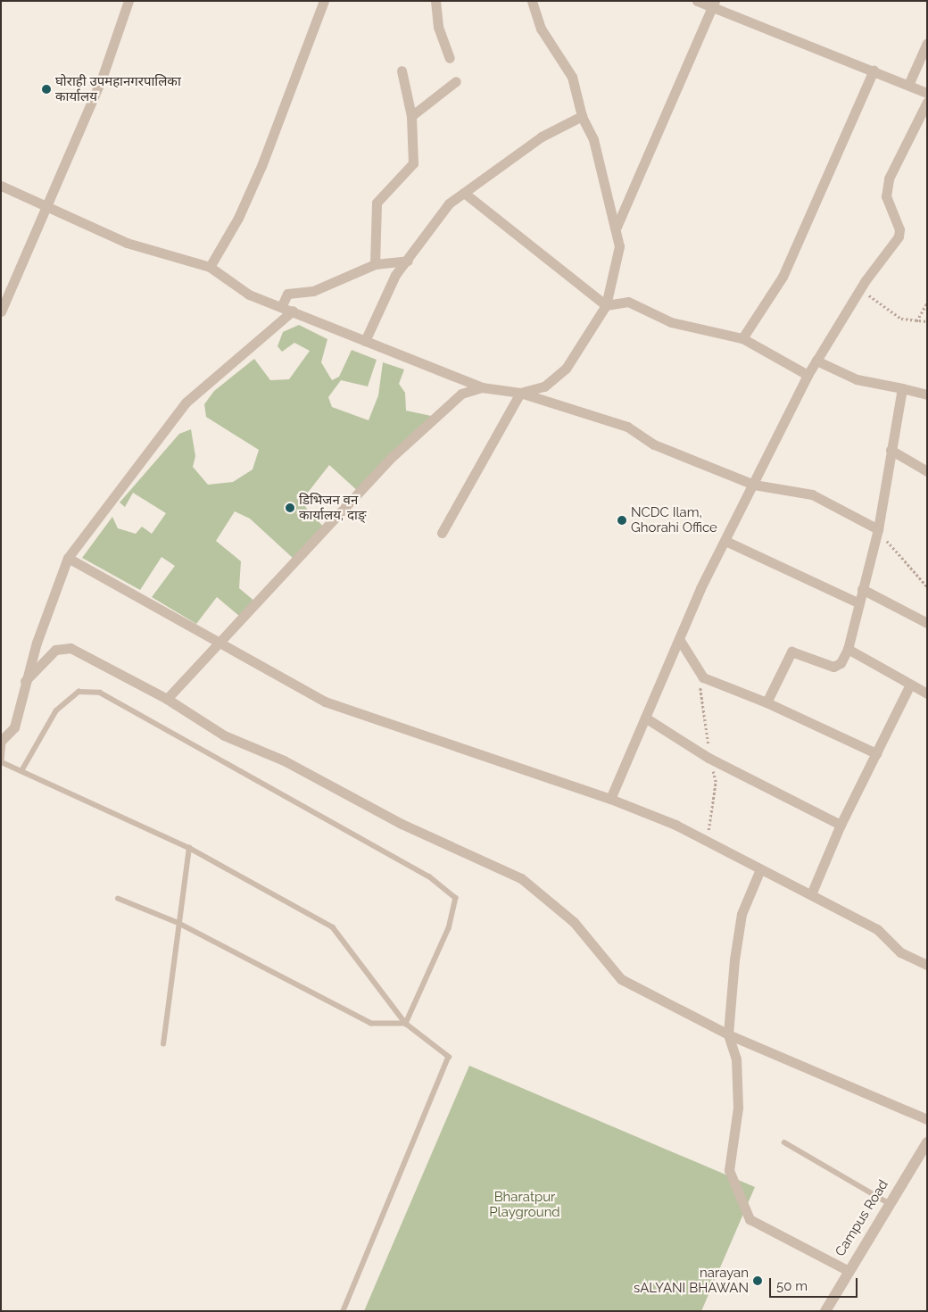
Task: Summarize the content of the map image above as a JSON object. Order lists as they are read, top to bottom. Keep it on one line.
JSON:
{"streets":{"street":["Campus Road"]},"parks":["Bharatpur Playground"],"places":["घोराही उपमहानगरपालिका कार्यालय","डिभिजन वन कार्यालय, दाङ्","NCDC Ilam, Ghorahi Office","narayan sALYANI BHAWAN"],"scale_bar":"50 m"}
